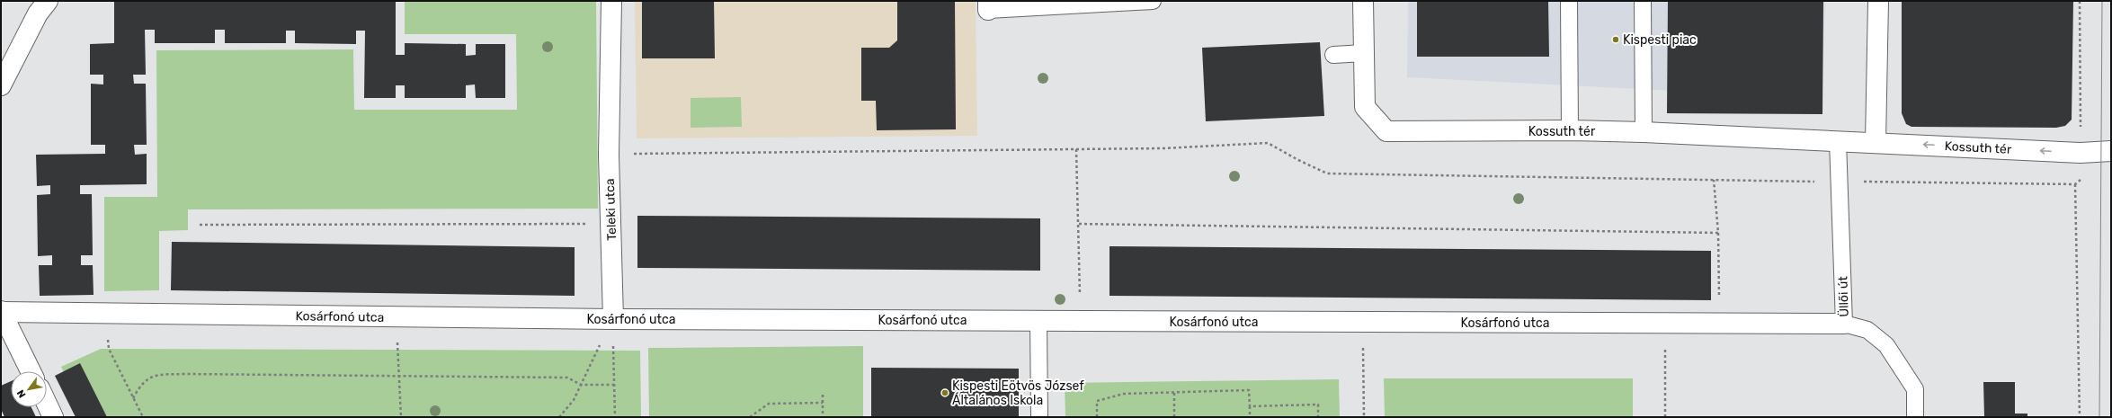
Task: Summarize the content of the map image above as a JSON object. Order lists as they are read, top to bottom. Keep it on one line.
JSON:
{"streets":{"street":["Kossuth tér","Teleki utca","Kosárfonó utca"],"lane":["Üllői út"]},"crossings":[["Kossuth tér","Üllői út"],["Teleki utca","Kosárfonó utca"],["Üllői út","Kosárfonó utca"]],"places":["Kispesti piac","Kispesti Eötvös József Általános Iskola"],"north":"bottom left"}
